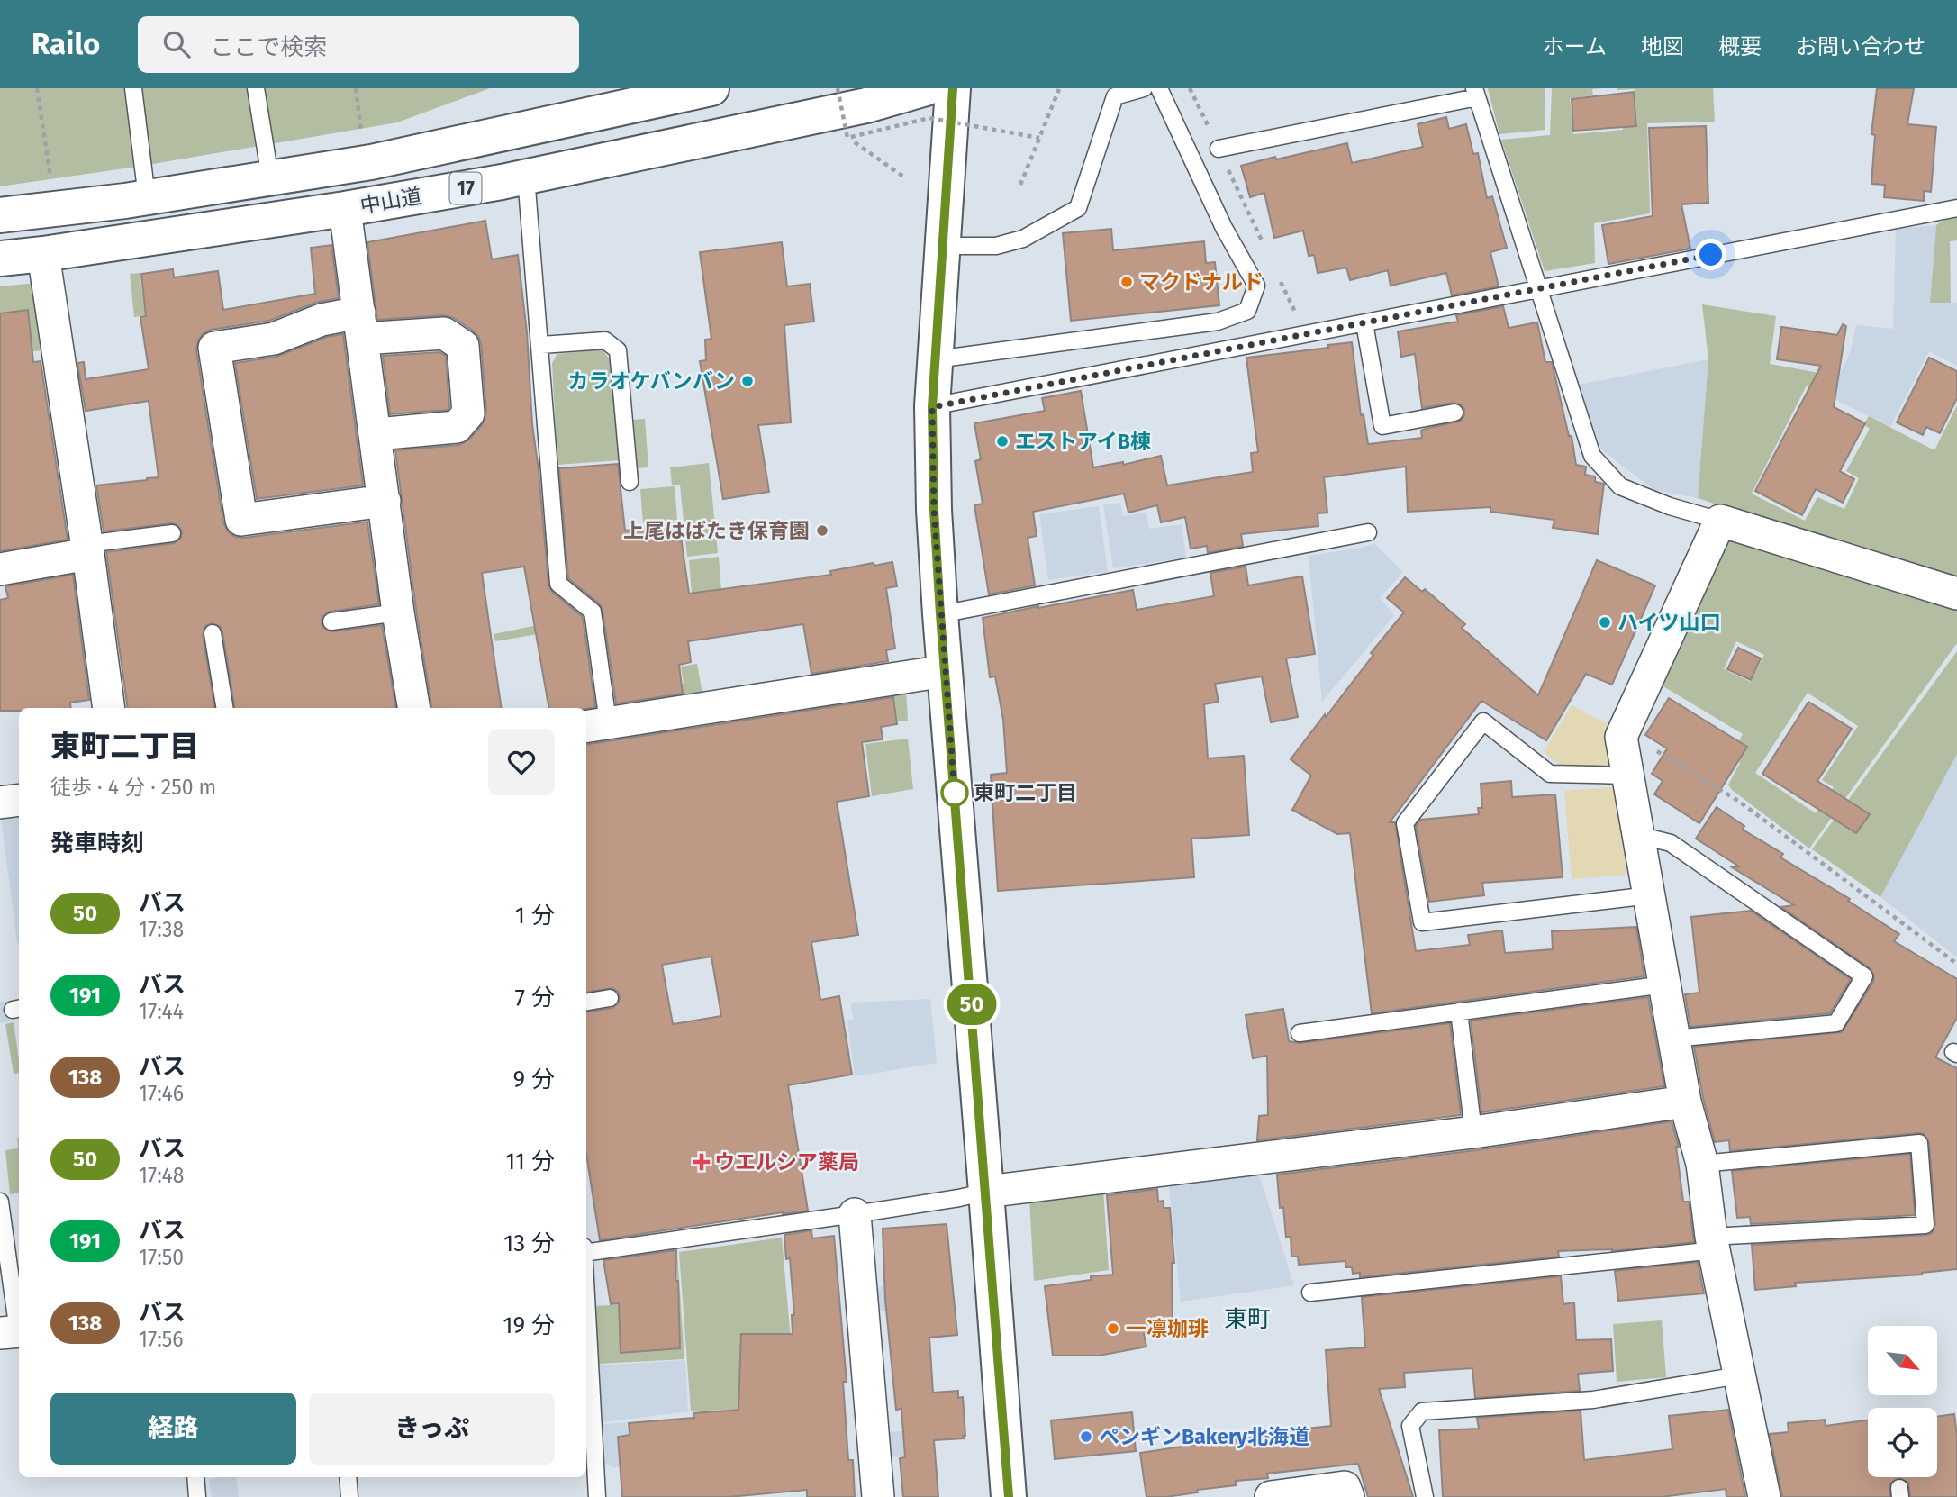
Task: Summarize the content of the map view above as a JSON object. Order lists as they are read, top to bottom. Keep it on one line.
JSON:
{"streets":{"main road":["17","中山道"]},"districts":["東町"],"places":{"other":["マクドナルド","カラオケバンバン","エストアイB棟","上尾はばたき保育園","ハイツ山口","東町二丁目","一凛珈琲","ペンギンBakery北海道"],"health":["ウエルシア薬局"]},"lines":["bus line 50"],"north":"bottom right","page":{"header":"Railo","search":"ここで検索","nav":["ホーム","地図","概要","お問い合わせ"],"on_map":"50","heading":[["東町二丁目","徒歩 · 4 分 · 250 m"],"発車時刻"],"list":[{"mark":"50","name":"バス","note":"17:38","value":"1 分"},{"mark":"191","name":"バス","note":"17:44","value":"7 分"},{"mark":"138","name":"バス","note":"17:46","value":"9 分"},{"mark":"50","name":"バス","note":"17:48","value":"11 分"},{"mark":"191","name":"バス","note":"17:50","value":"13 分"},{"mark":"138","name":"バス","note":"17:56","value":"19 分"}],"buttons":["経路","きっぷ"]}}
